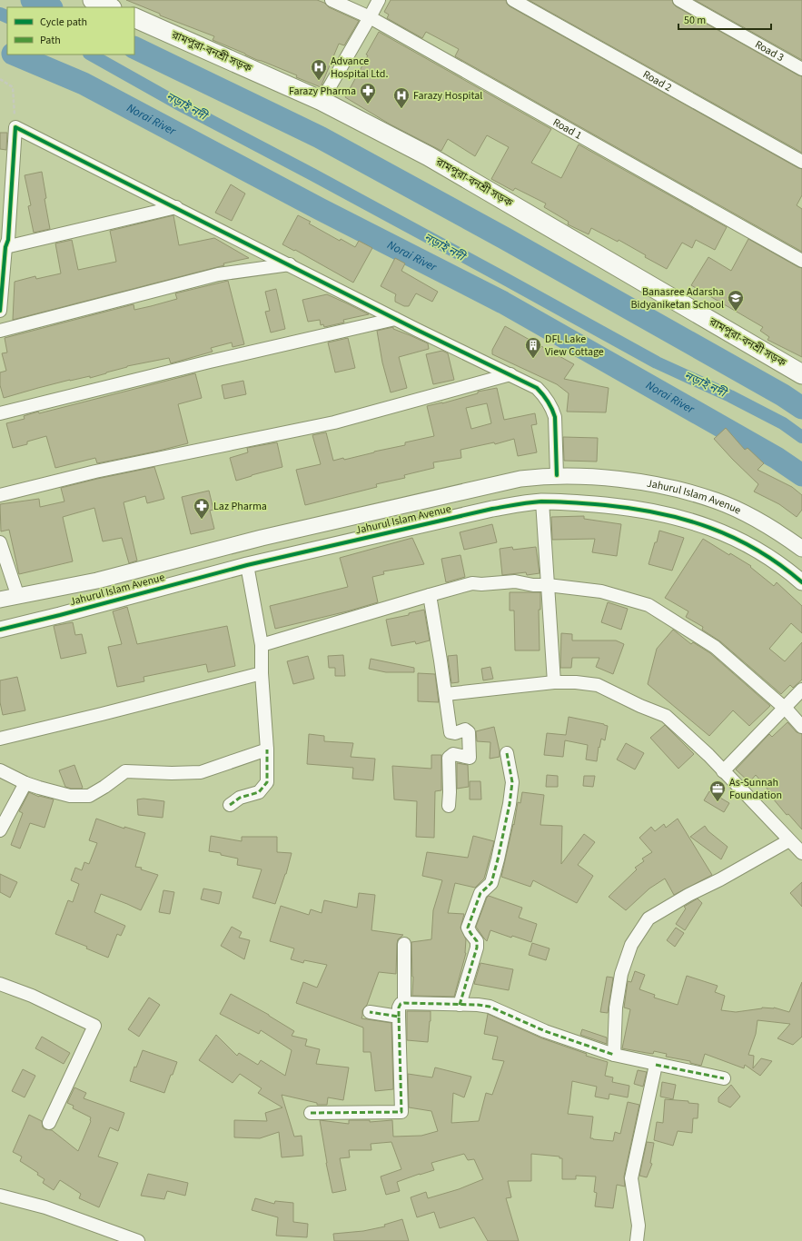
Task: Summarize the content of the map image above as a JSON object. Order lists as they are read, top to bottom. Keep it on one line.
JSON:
{"streets":{"main road":["রামপুরা-বনশ্রী সড়ক"],"street":["Road 3","Road 2","Road 1","Jahurul Islam Avenue"]},"water":["নড়াই নদী","Norai River"],"places":{"hospital":["Advance Hospital Ltd.","Farazy Hospital"],"pharmacy":["Farazy Pharma","Laz Pharma"],"school or university":["Banasree Adarsha Bidyaniketan School"],"building":["DFL Lake View Cottage"],"office":["As-Sunnah Foundation"]},"legend":["Cycle path","Path"],"scale_bar":"50 m"}
